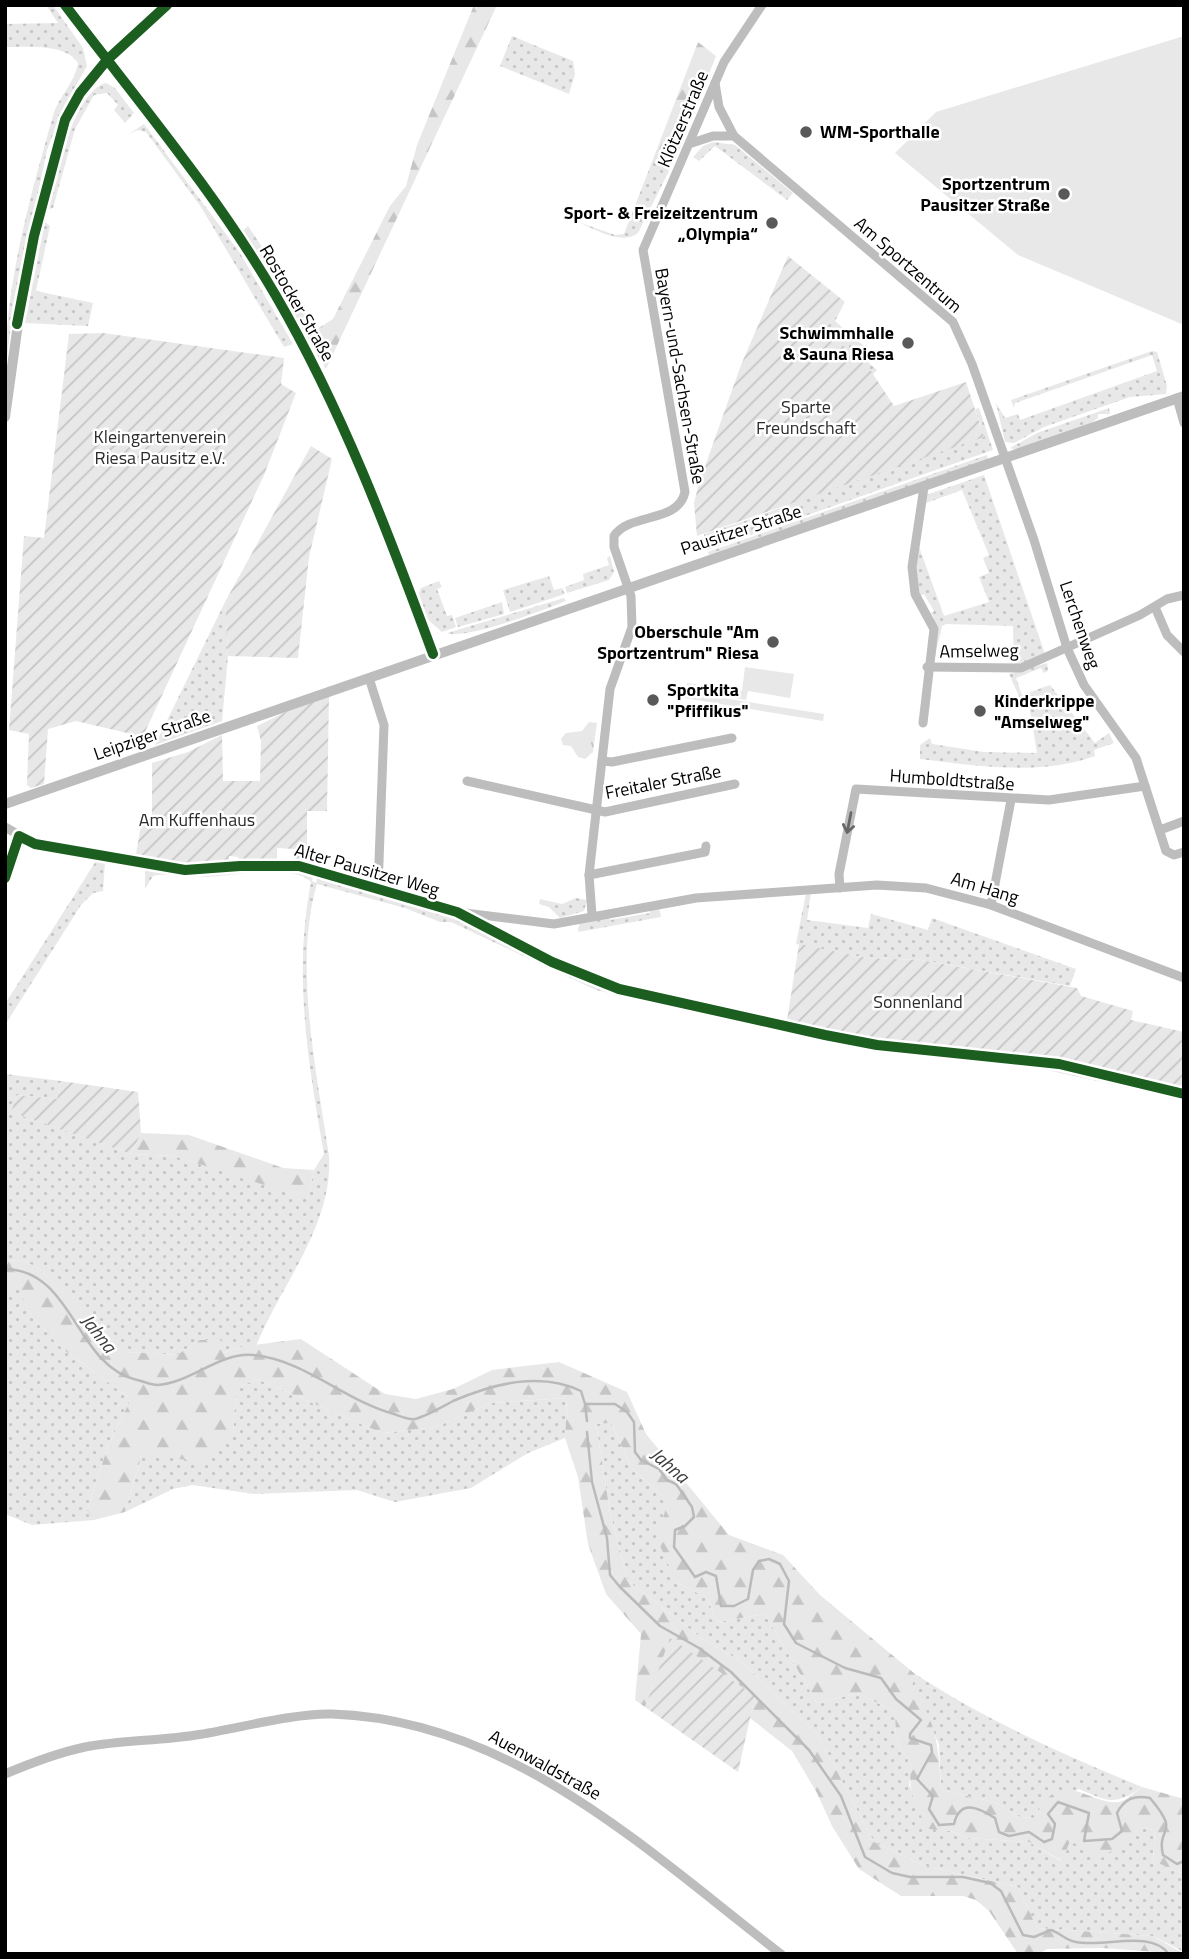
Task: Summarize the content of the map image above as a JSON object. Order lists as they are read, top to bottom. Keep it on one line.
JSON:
{"streets":{"street":["Klötzerstraße","Am Sportzentrum","Rostocker Straße","Bayern-und-Sachsen-Straße","Pausitzer Straße","Lerchenweg","Amselweg","Leipziger Straße","Humboldtstraße","Freitaler Straße","Alter Pausitzer Weg","Am Hang","Auenwaldstraße"]},"crossings":[["Klötzerstraße","Am Sportzentrum"],["Klötzerstraße","Bayern-und-Sachsen-Straße"],["Am Sportzentrum","Pausitzer Straße"],["Am Sportzentrum","Lerchenweg"],["Rostocker Straße","Pausitzer Straße"],["Bayern-und-Sachsen-Straße","Pausitzer Straße"],["Bayern-und-Sachsen-Straße","Freitaler Straße"],["Pausitzer Straße","Lerchenweg"],["Pausitzer Straße","Leipziger Straße"],["Pausitzer Straße","Freitaler Straße"],["Lerchenweg","Amselweg"],["Lerchenweg","Humboldtstraße"],["Humboldtstraße","Am Hang"],["Freitaler Straße","Alter Pausitzer Weg"],["Alter Pausitzer Weg","Am Hang"]],"water":["Jahna"],"parks":["Sparte Freundschaft","Kleingartenverein Riesa Pausitz e.V.","Am Kuffenhaus","Sonnenland"],"places":["WM-Sporthalle","Sportzentrum Pausitzer Straße","Sport- & Freizeitzentrum „Olympia“","Schwimmhalle & Sauna Riesa","Oberschule \"Am Sportzentrum\" Riesa","Sportkita \"Pfiffikus\"","Kinderkrippe \"Amselweg\""]}
